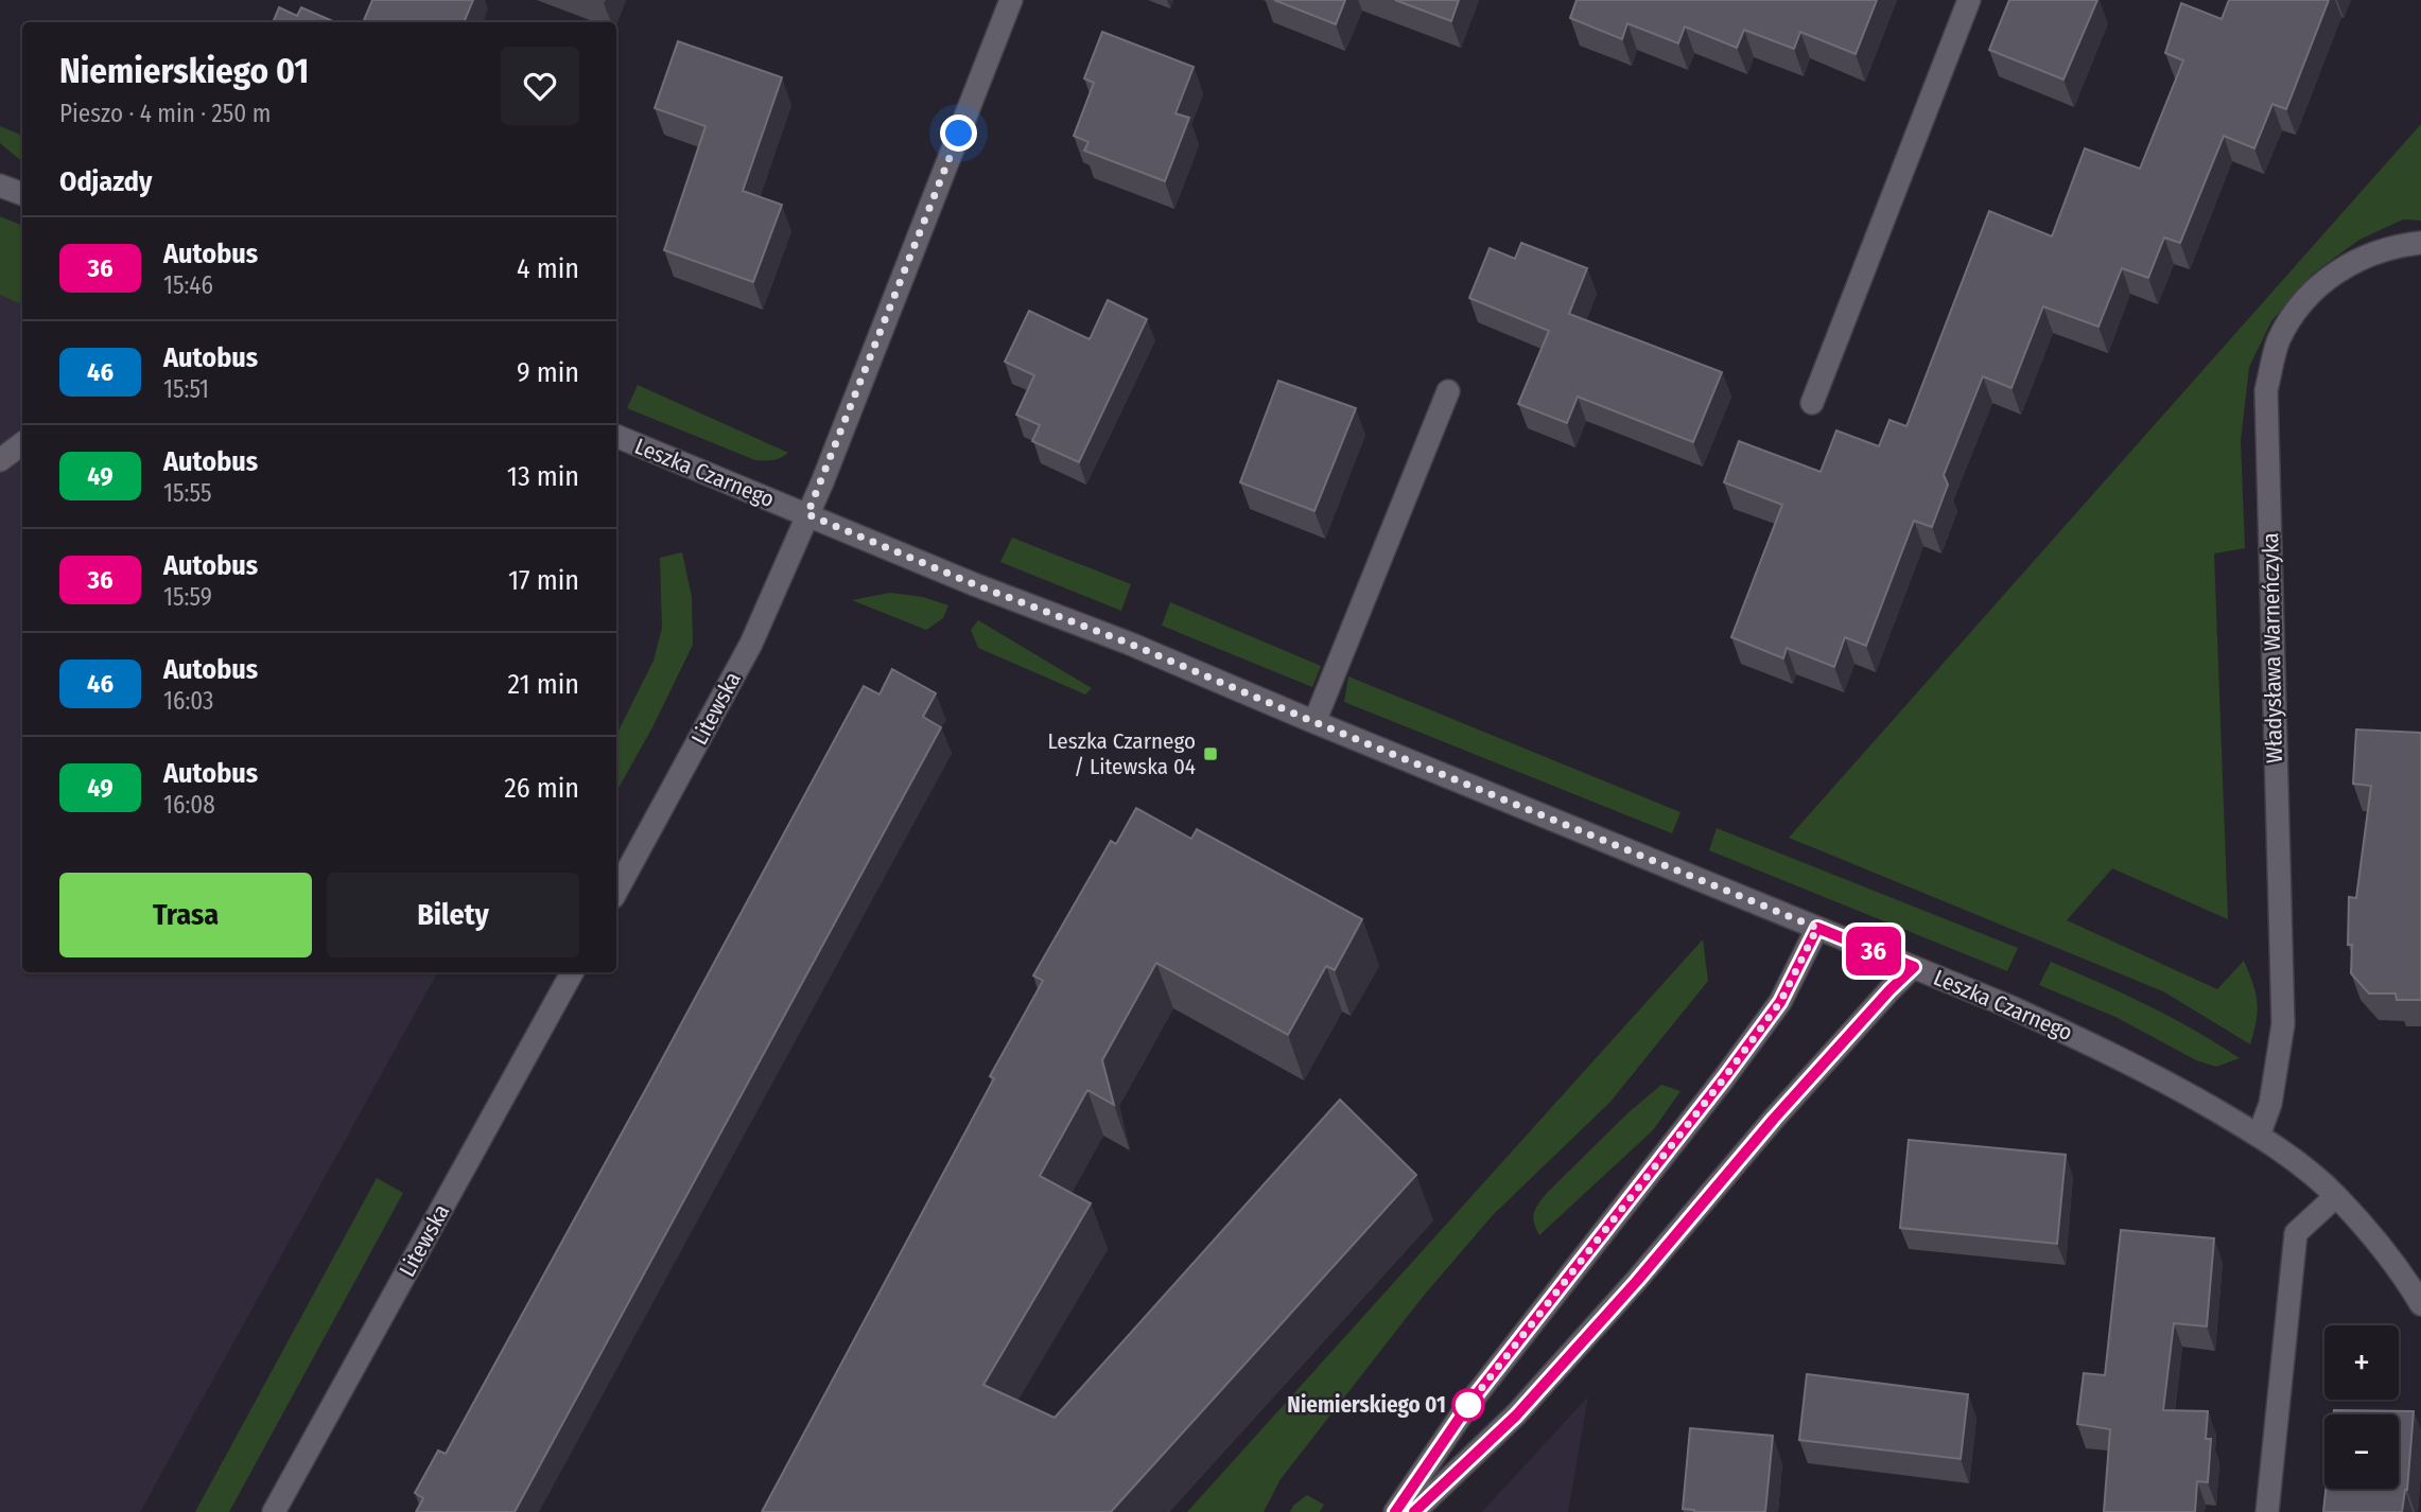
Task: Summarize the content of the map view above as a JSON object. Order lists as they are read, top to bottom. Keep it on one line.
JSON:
{"streets":{"street":["Leszka Czarnego","Władysława Warneńczyka","Litewska"]},"crossings":[["Leszka Czarnego","Władysława Warneńczyka"],["Leszka Czarnego","Litewska"]],"places":{"transit":["Leszka Czarnego / Litewska 04"],"other":["Niemierskiego 01"]},"lines":["bus line 36"],"page":{"on_map":"36","heading":[["Niemierskiego 01","Pieszo · 4 min · 250 m"],"Odjazdy"],"list":[{"mark":"36","name":"Autobus","note":"15:46","value":"4 min"},{"mark":"46","name":"Autobus","note":"15:51","value":"9 min"},{"mark":"49","name":"Autobus","note":"15:55","value":"13 min"},{"mark":"36","name":"Autobus","note":"15:59","value":"17 min"},{"mark":"46","name":"Autobus","note":"16:03","value":"21 min"},{"mark":"49","name":"Autobus","note":"16:08","value":"26 min"}],"buttons":["Trasa","Bilety"],"map_buttons":["+","−"]}}
